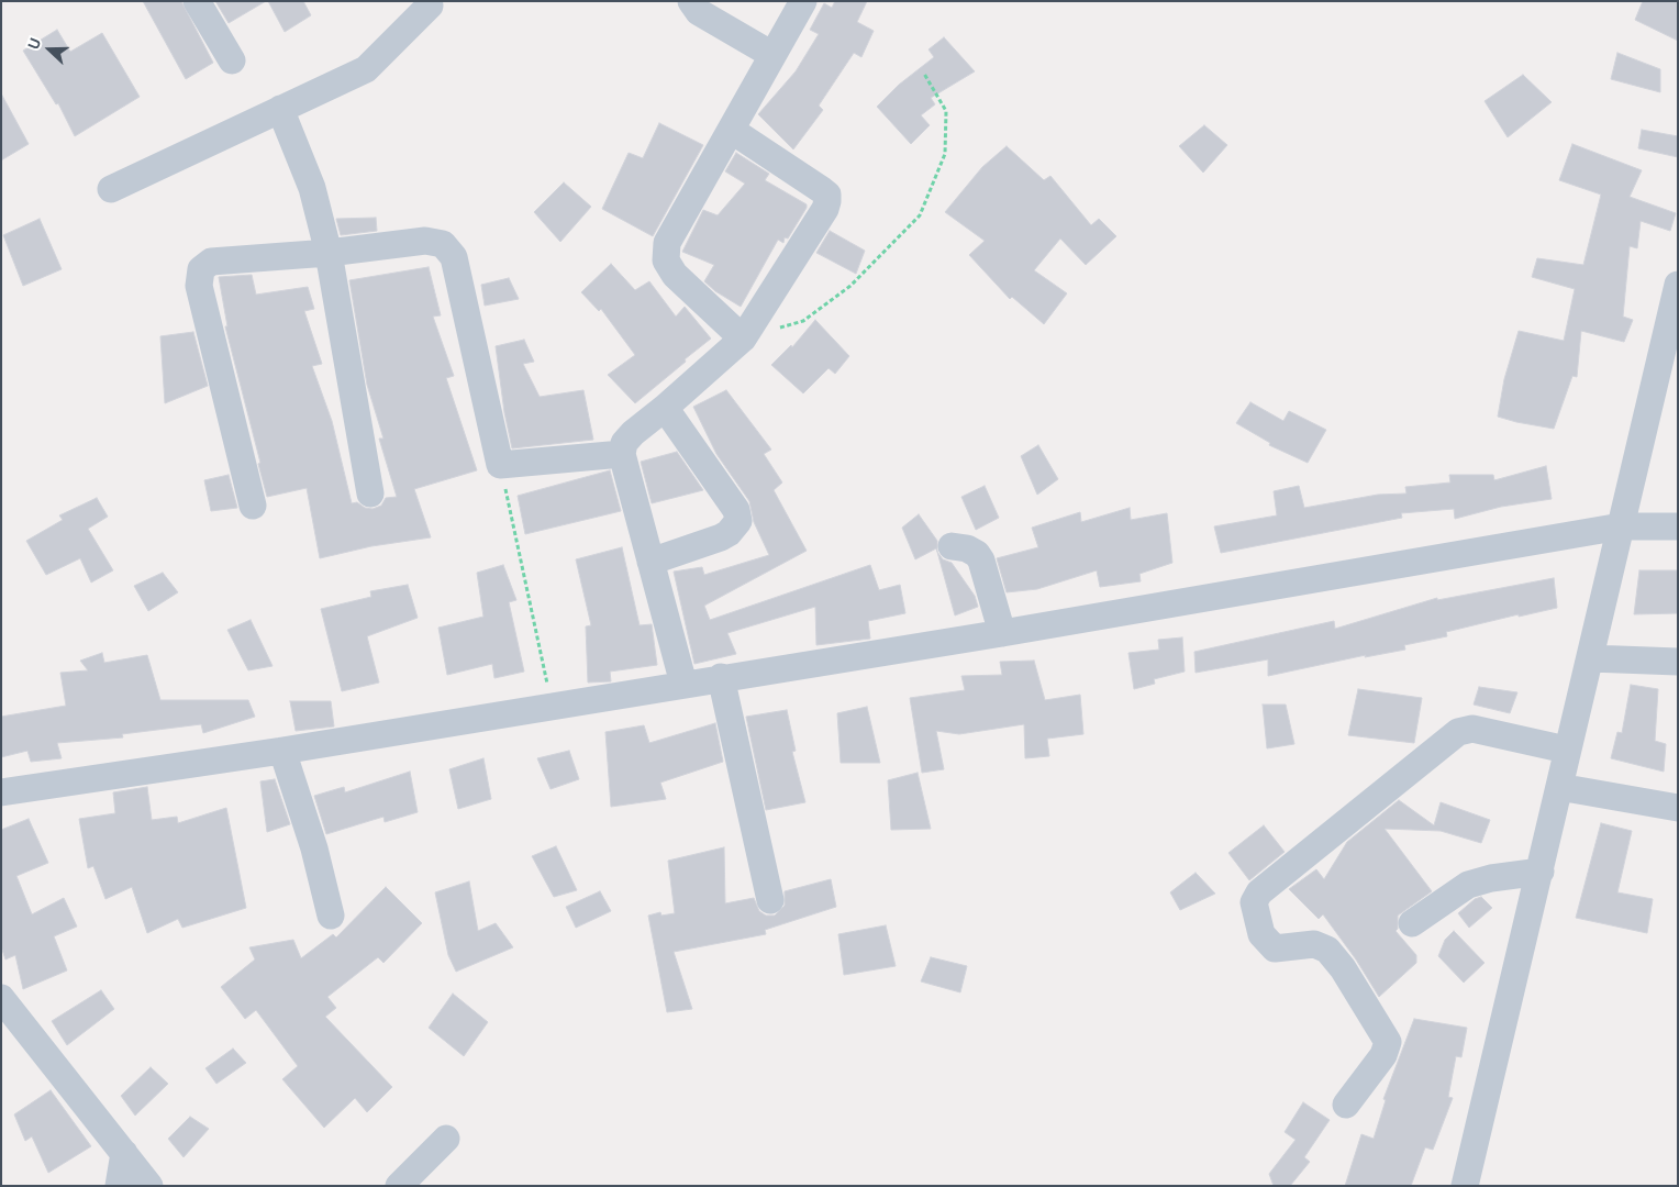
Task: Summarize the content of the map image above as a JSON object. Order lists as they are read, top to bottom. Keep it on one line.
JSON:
{"north":"left"}
